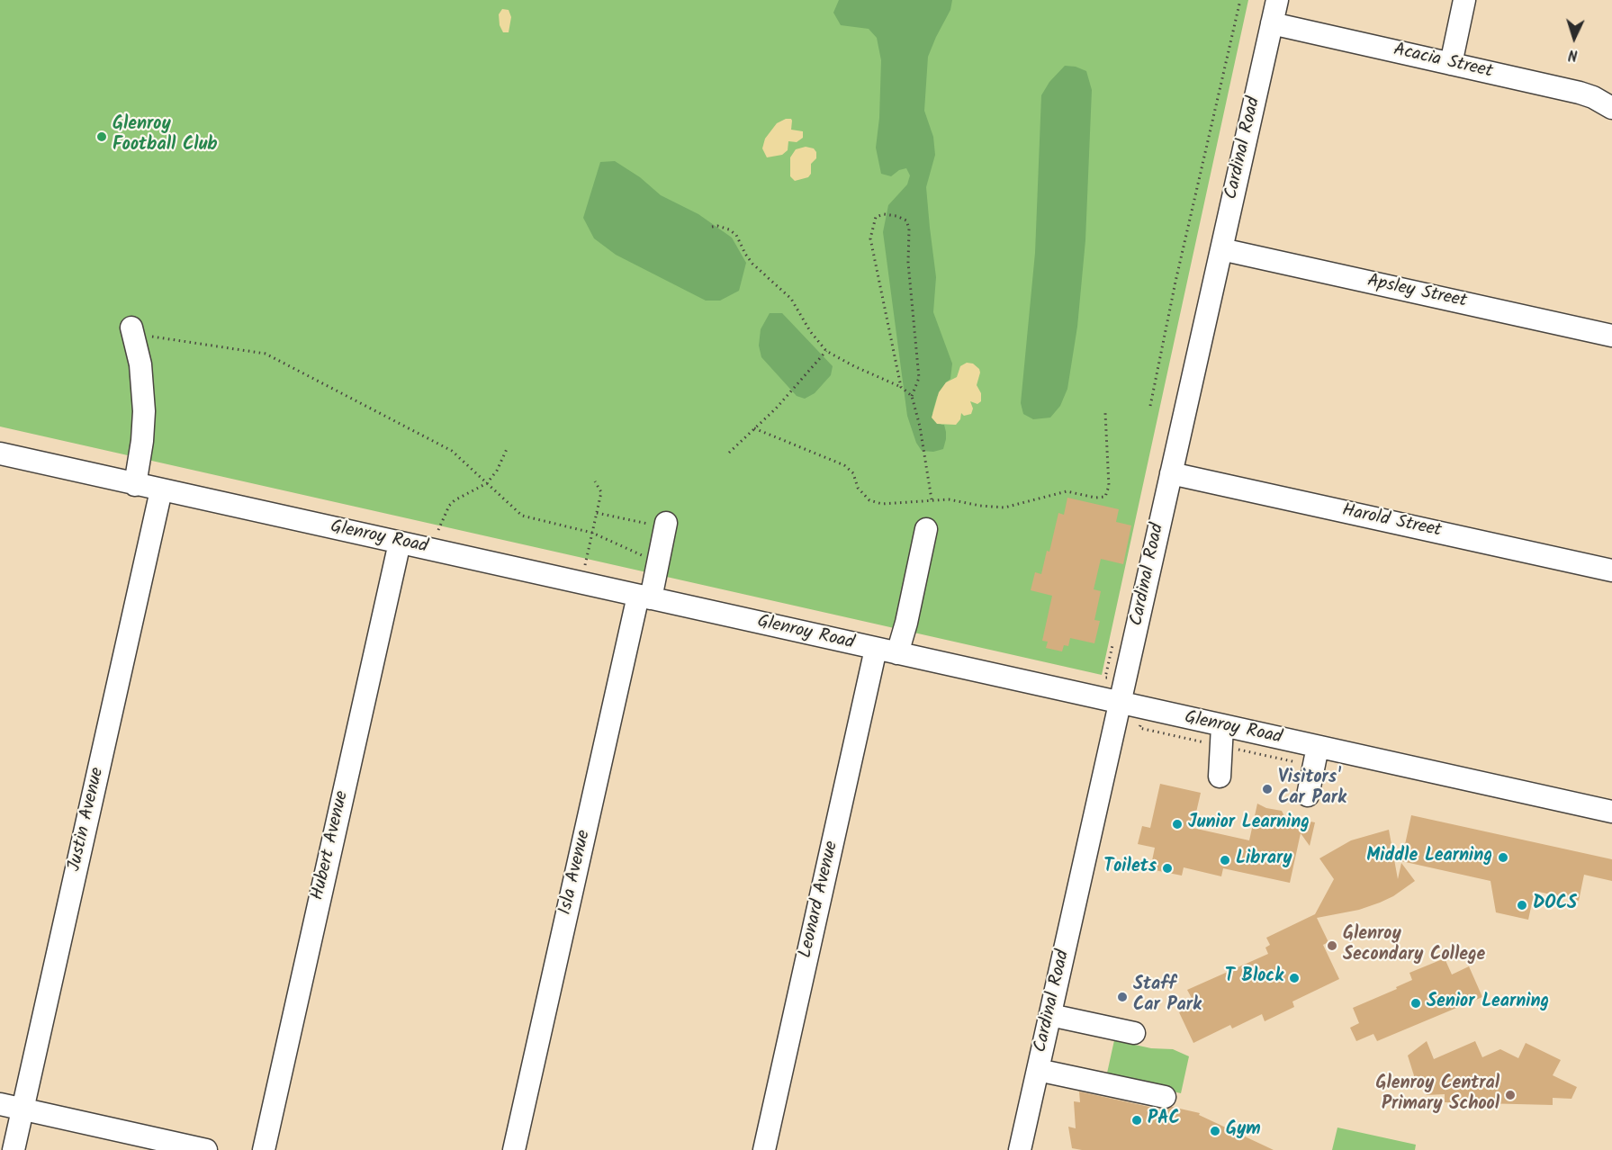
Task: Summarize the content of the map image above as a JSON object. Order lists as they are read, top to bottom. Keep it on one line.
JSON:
{"streets":{"street":["Acacia Street","Cardinal Road","Apsley Street","Harold Street","Glenroy Road","Justin Avenue","Hubert Avenue","Isla Avenue","Leonard Avenue"]},"crossings":[["Acacia Street","Cardinal Road"],["Cardinal Road","Apsley Street"],["Cardinal Road","Harold Street"],["Cardinal Road","Glenroy Road"],["Glenroy Road","Justin Avenue"],["Glenroy Road","Hubert Avenue"],["Glenroy Road","Isla Avenue"],["Glenroy Road","Leonard Avenue"]],"places":["Glenroy Football Club","Visitors' Car Park","Junior Learning","Middle Learning","Library","Toilets","DOCS","Glenroy Secondary College","T Block","Staff Car Park","Senior Learning","Glenroy Central Primary School","PAC","Gym"],"north":"bottom"}
